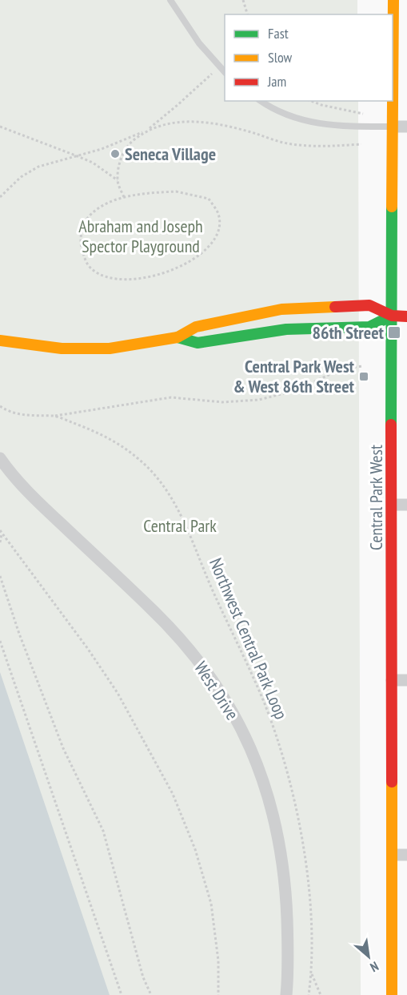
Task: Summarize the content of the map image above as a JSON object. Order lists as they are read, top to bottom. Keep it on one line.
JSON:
{"streets":{"main road":["Central Park West"],"street":["West Drive"],"path":["Northwest Central Park Loop"]},"parks":["Abraham and Joseph Spector Playground","Central Park"],"places":{"other":["Seneca Village"],"transit":["86th Street","Central Park West & West 86th Street"]},"legend":["Fast","Slow","Jam"],"north":"bottom right"}
